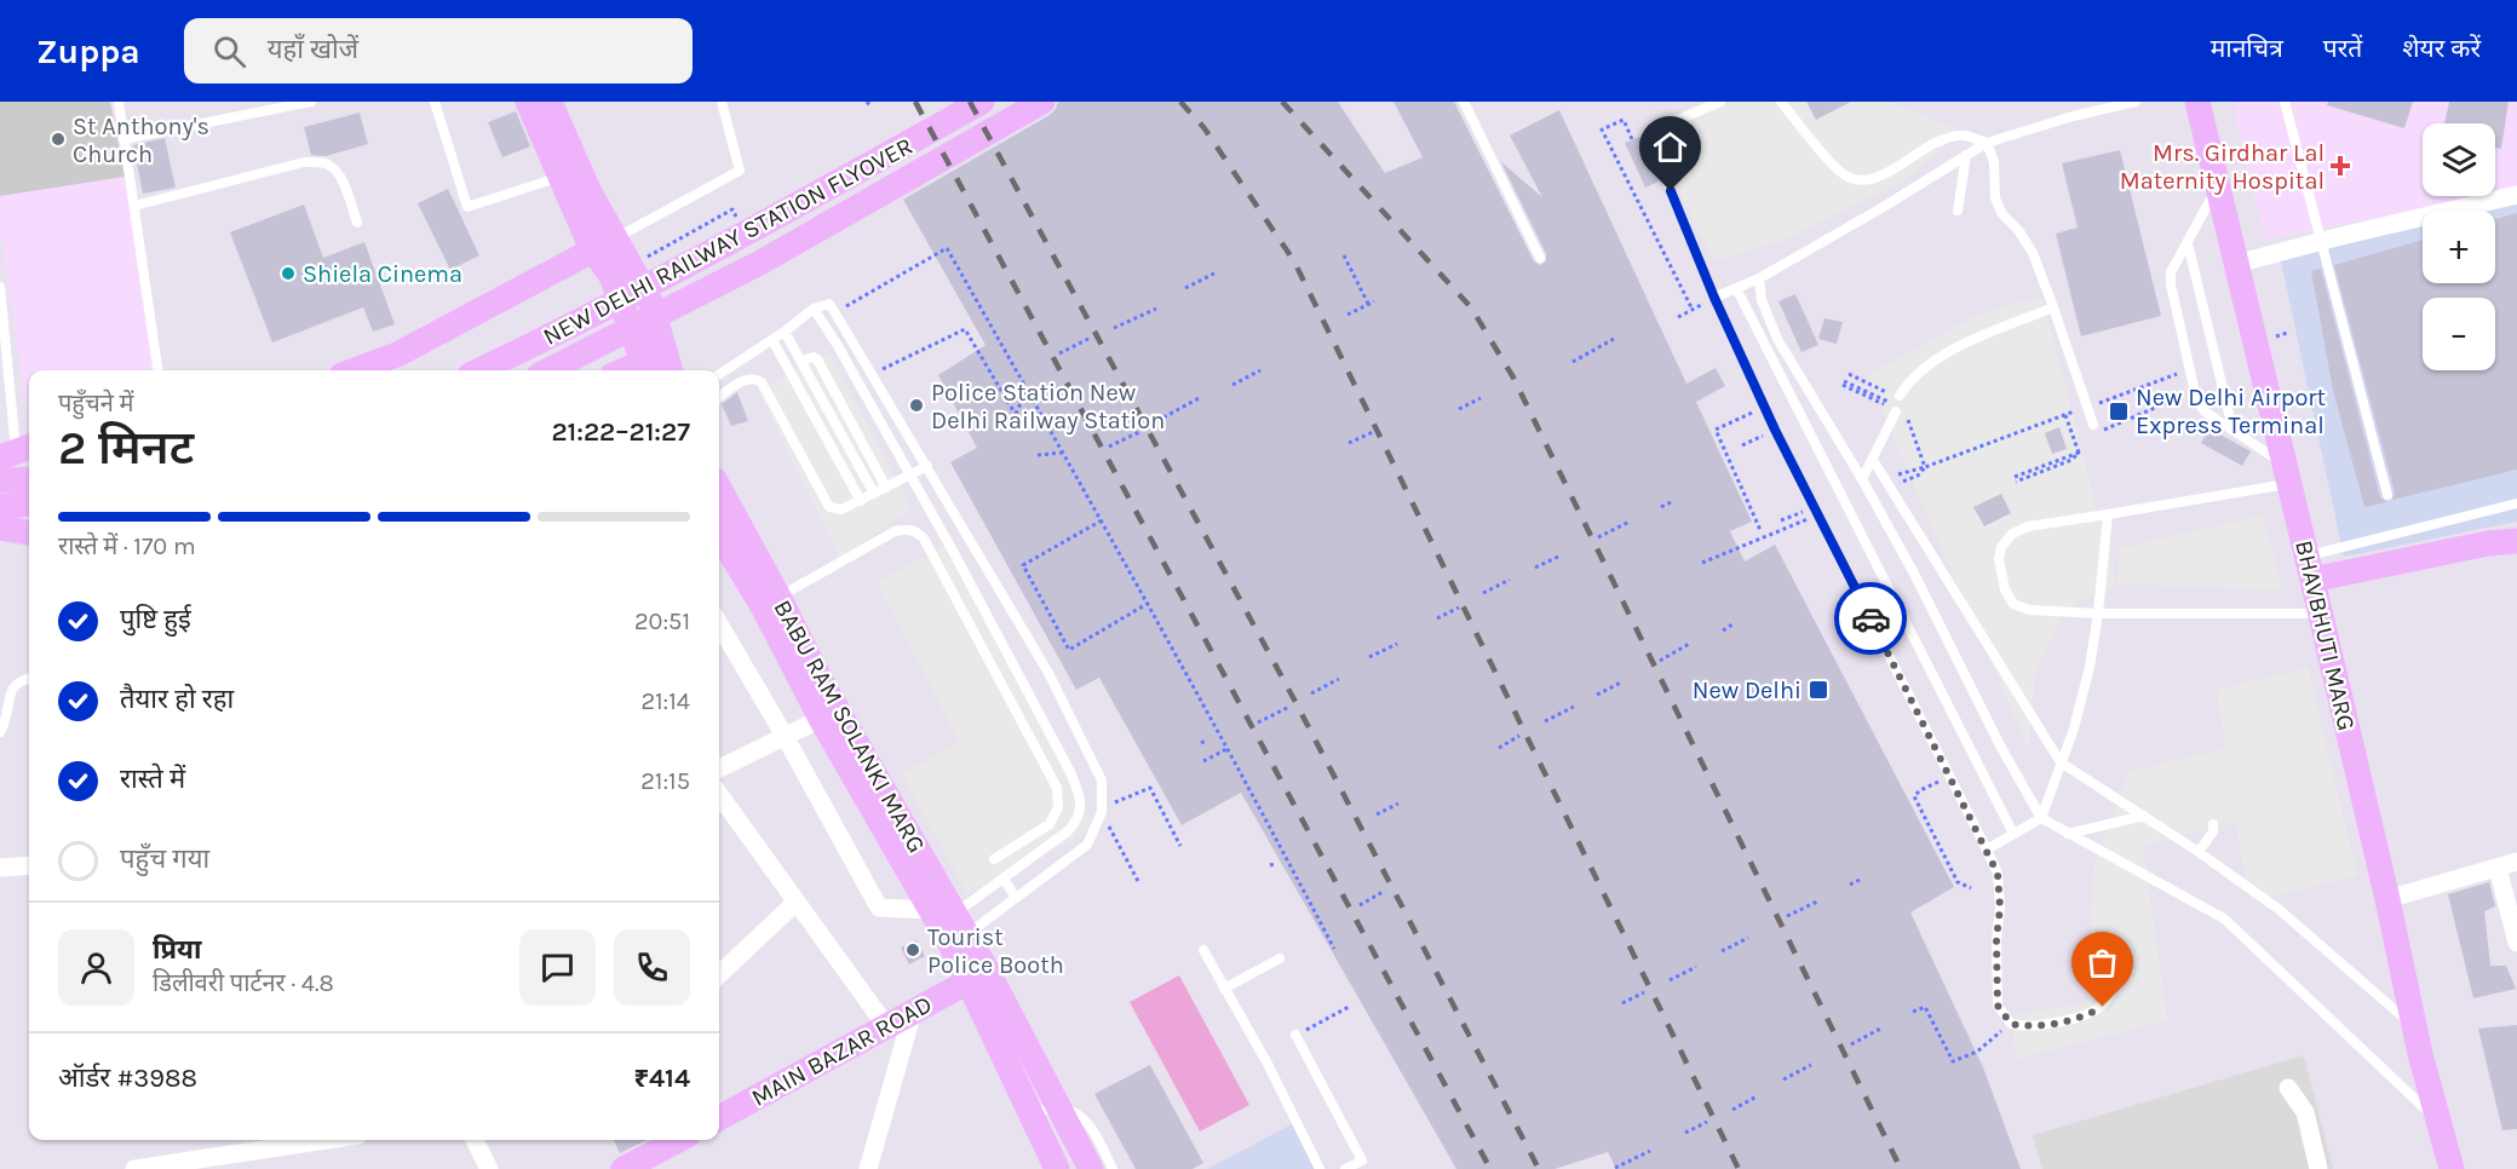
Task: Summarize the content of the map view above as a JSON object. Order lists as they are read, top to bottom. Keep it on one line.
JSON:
{"streets":{"main road":["NEW DELHI RAILWAY STATION FLYOVER","BHAVBHUTI MARG","BABU RAM SOLANKI MARG","MAIN BAZAR ROAD"]},"crossings":[["BABU RAM SOLANKI MARG","MAIN BAZAR ROAD"]],"places":{"other":["St Anthony's Church","Shiela Cinema","Police Station New Delhi Railway Station","Tourist Police Booth"],"health":["Mrs. Girdhar Lal Maternity Hospital"],"transit":["New Delhi Airport Express Terminal","New Delhi"]},"page":{"header":"Zuppa","search":"यहाँ खोजें","nav":["मानचित्र","परतें","शेयर करें"],"map_buttons":["+","−"],"heading":["2 मिनट","पहुँचने में","21:22–21:27"],"panel":["प्रिया","डिलीवरी पार्टनर · 4.8","ऑर्डर #3988","₹414"],"bar":"रास्ते में · 170 m","list":[["पुष्टि हुई","20:51"],["तैयार हो रहा","21:14"],["रास्ते में","21:15"],"पहुँच गया"]}}
